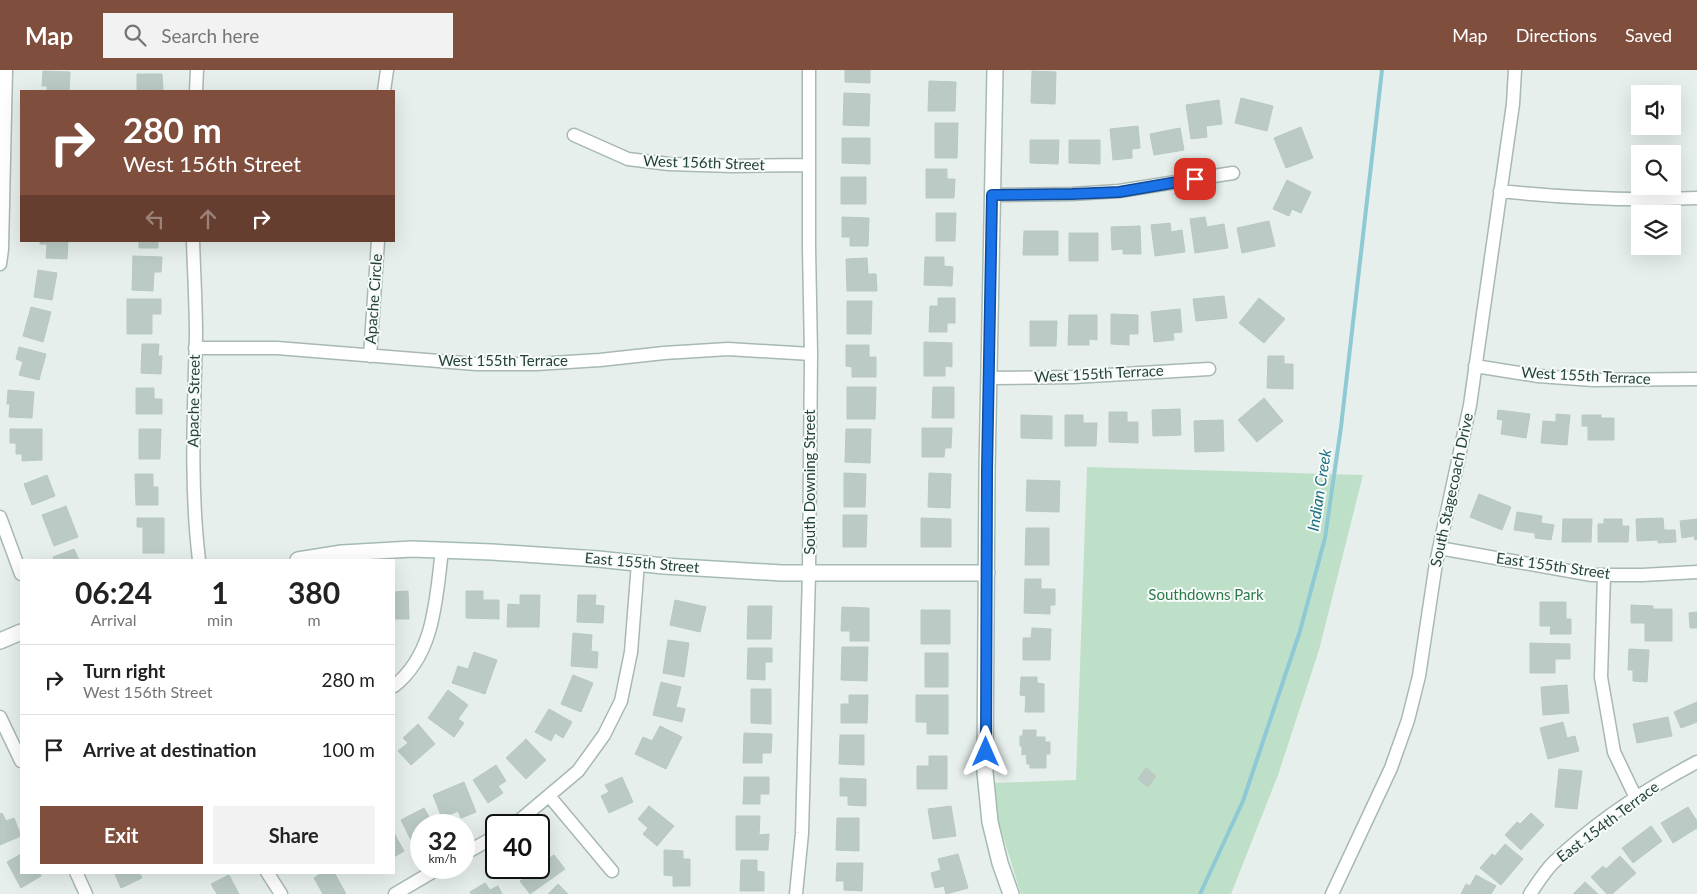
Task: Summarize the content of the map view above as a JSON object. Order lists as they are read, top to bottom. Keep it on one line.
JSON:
{"streets":{"street":["West 156th Street","Apache Circle","West 155th Terrace","Apache Street","South Downing Street","South Stagecoach Drive","East 155th Street","East 154th Terrace"]},"crossings":[["West 156th Street","South Downing Street"],["Apache Circle","West 155th Terrace"],["West 155th Terrace","Apache Street"],["West 155th Terrace","South Downing Street"],["West 155th Terrace","South Stagecoach Drive"],["South Downing Street","East 155th Street"],["South Stagecoach Drive","East 155th Street"]],"water":["Indian Creek"],"parks":["Southdowns Park"],"page":{"header":"Map","search":"Search here","nav":["Map","Directions","Saved"],"turn":["280 m","West 156th Street"],"eta":["06:24","Arrival","1","min","380","m"],"list":[{"name":"Turn right","note":"West 156th Street","value":"280 m"},{"name":"Arrive at destination","value":"100 m"}],"buttons":["Exit","Share"],"speed":"32 km/h","limit":"40"}}
